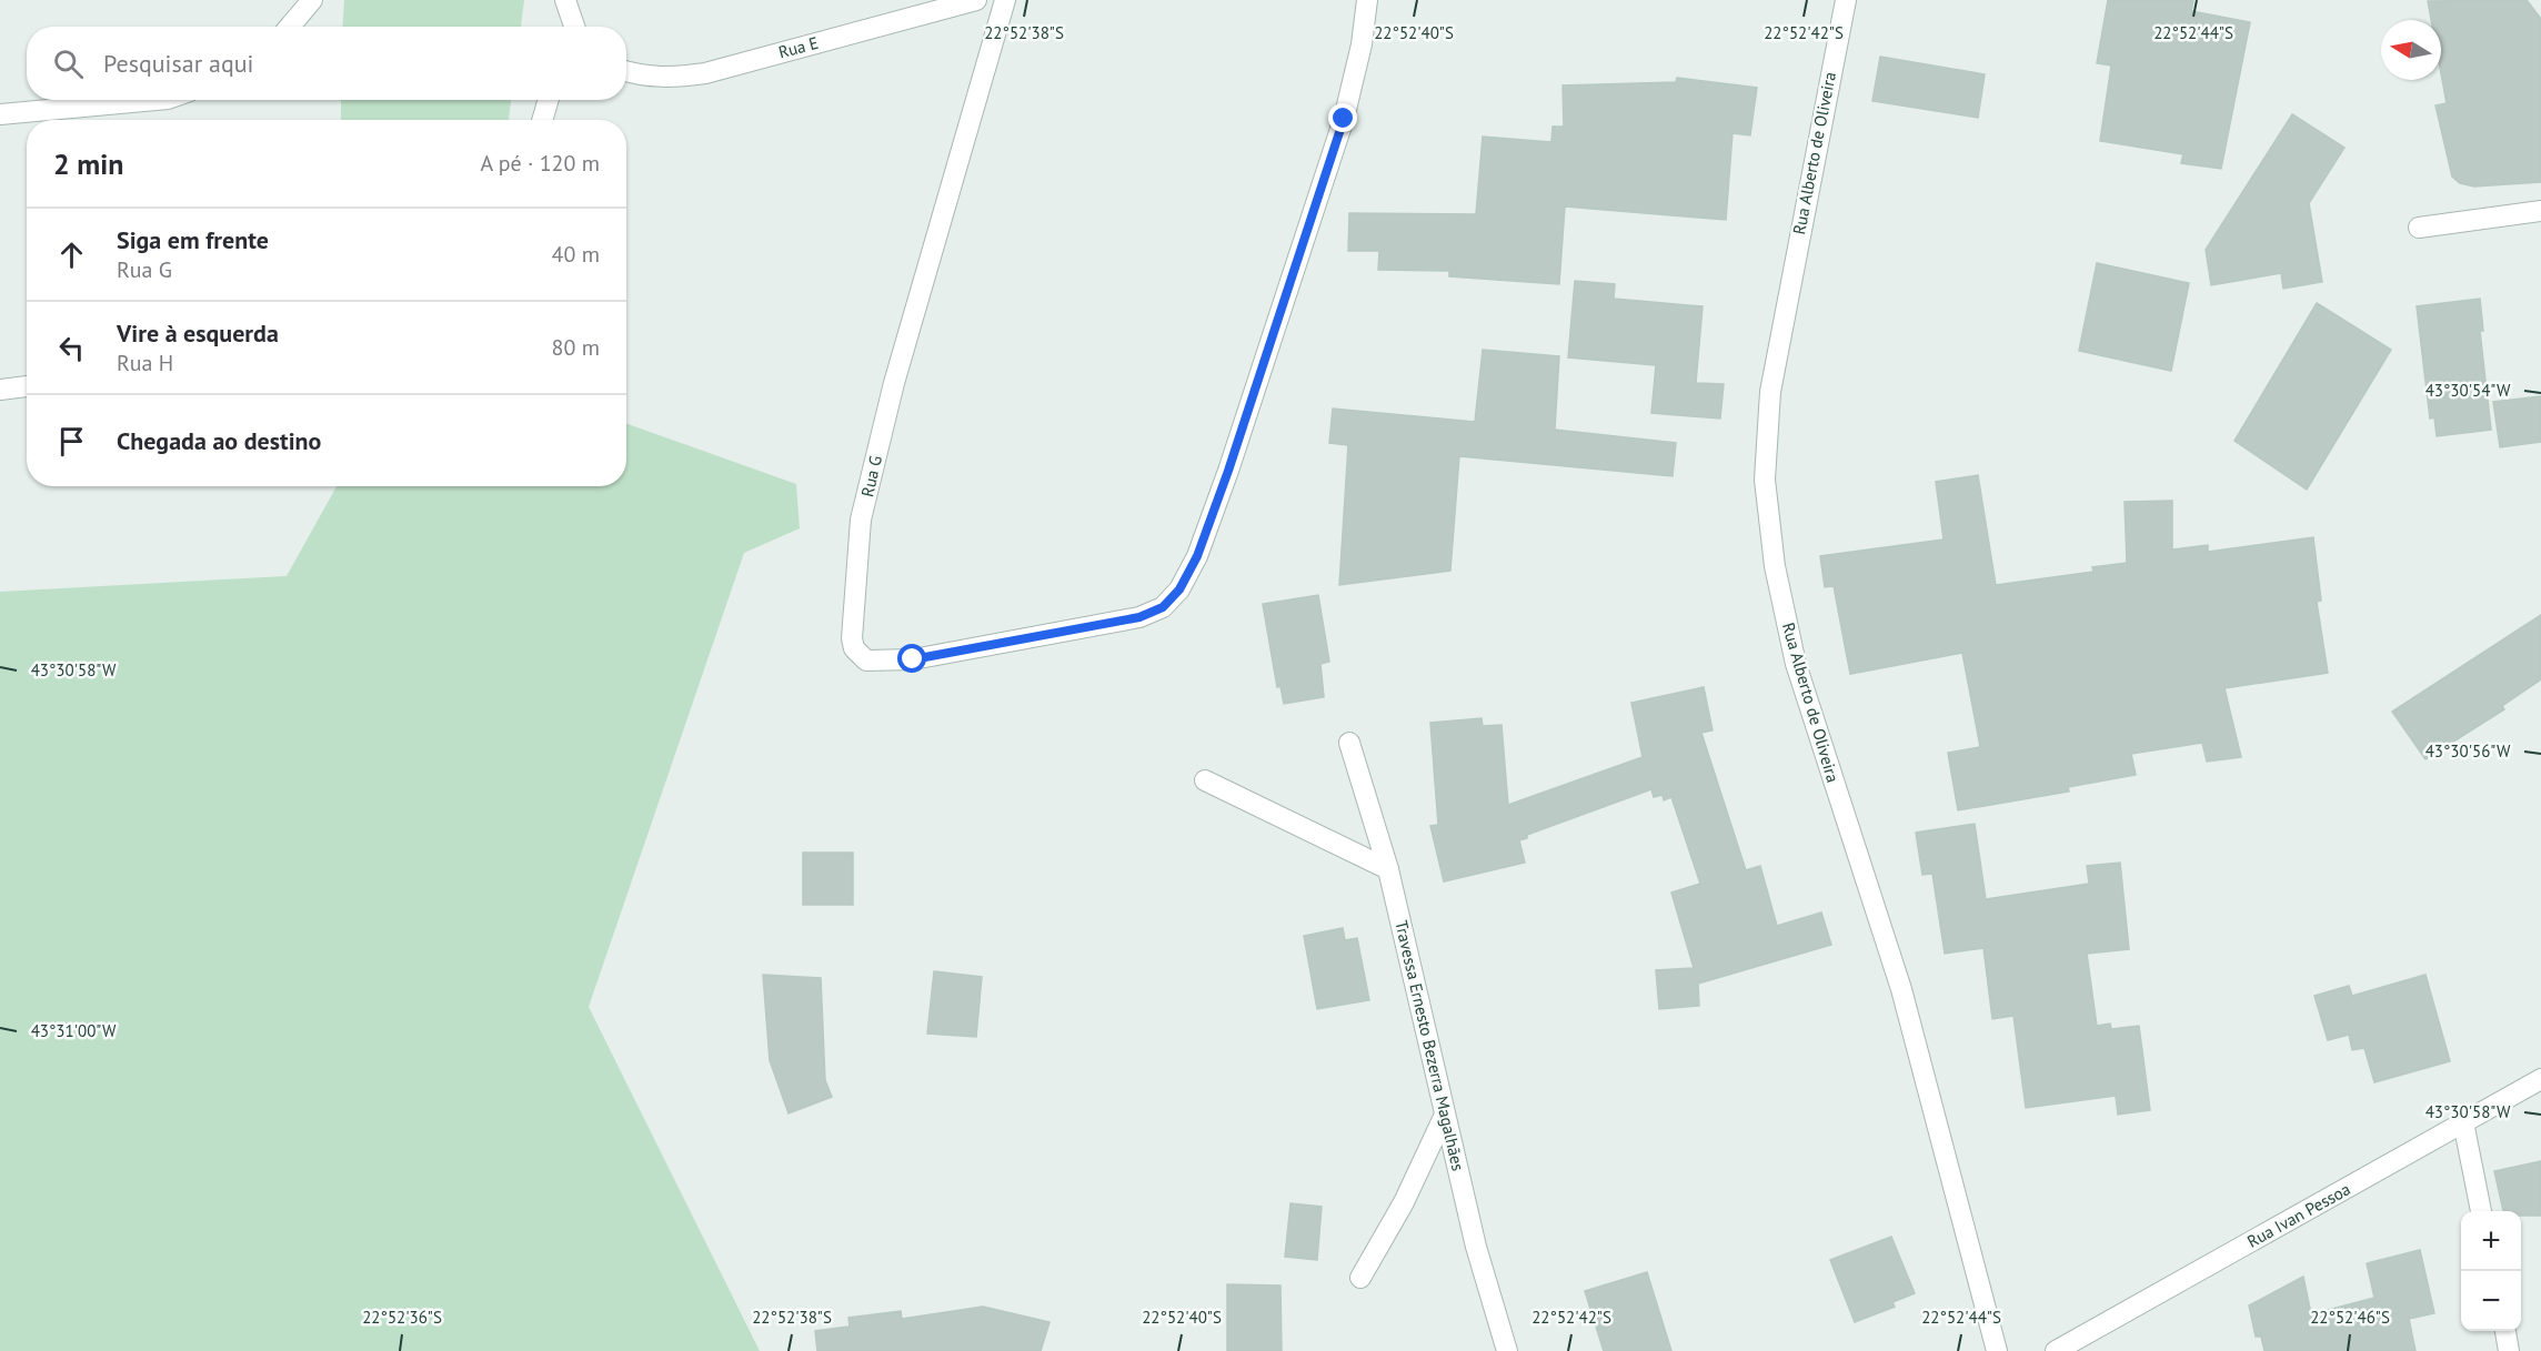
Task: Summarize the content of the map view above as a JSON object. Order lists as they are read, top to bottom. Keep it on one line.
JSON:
{"streets":{"street":["Rua E","Rua Alberto de Oliveira","Rua G","Travessa Ernesto Bezerra Magalhães","Rua Ivan Pessoa"]},"north":"left","page":{"search":"Pesquisar aqui","heading":["2 min","A pé · 120 m"],"list":[["Siga em frente","Rua G","40 m"],["Vire à esquerda","Rua H","80 m"],"Chegada ao destino"],"map_buttons":["+","−"]},"coordinates":["22°52'38\"S","22°52'40\"S","22°52'42\"S","22°52'44\"S","43°30'54\"W","43°30'58\"W","43°30'56\"W","43°31'00\"W","22°52'36\"S","22°52'46\"S"]}
